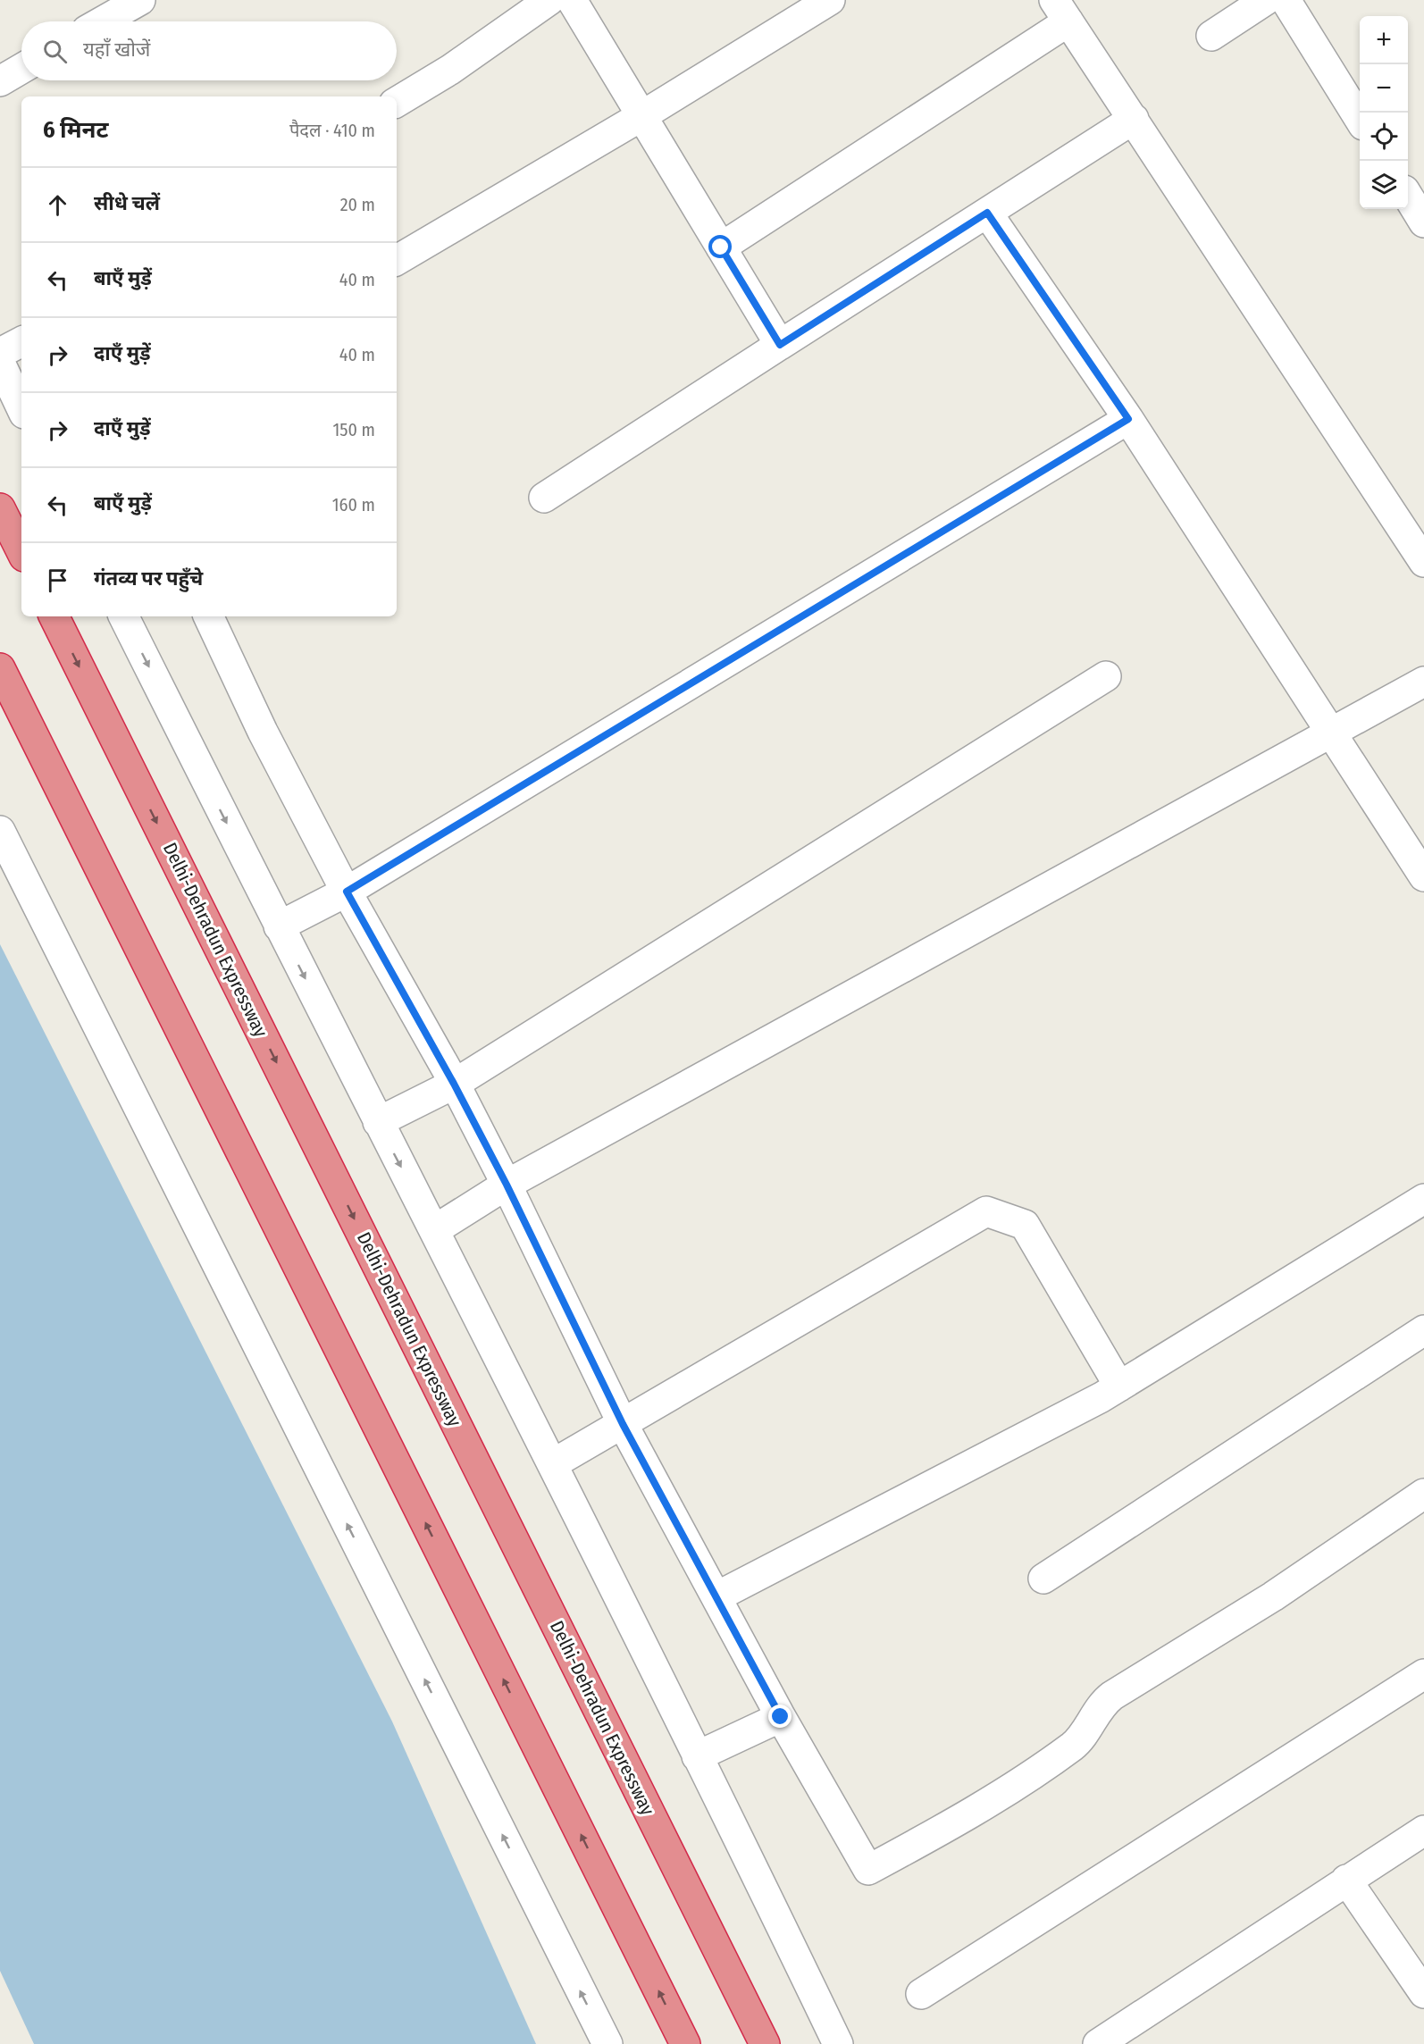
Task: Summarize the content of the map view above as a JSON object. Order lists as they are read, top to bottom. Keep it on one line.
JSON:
{"streets":{"highway":["Delhi-Dehradun Expressway"]},"page":{"map_buttons":["+","−"],"search":"यहाँ खोजें","heading":["6 मिनट","पैदल · 410 m"],"list":[["सीधे चलें","20 m"],["बाएँ मुड़ें","40 m"],["दाएँ मुड़ें","40 m"],["दाएँ मुड़ें","150 m"],["बाएँ मुड़ें","160 m"],"गंतव्य पर पहुँचे"]}}
